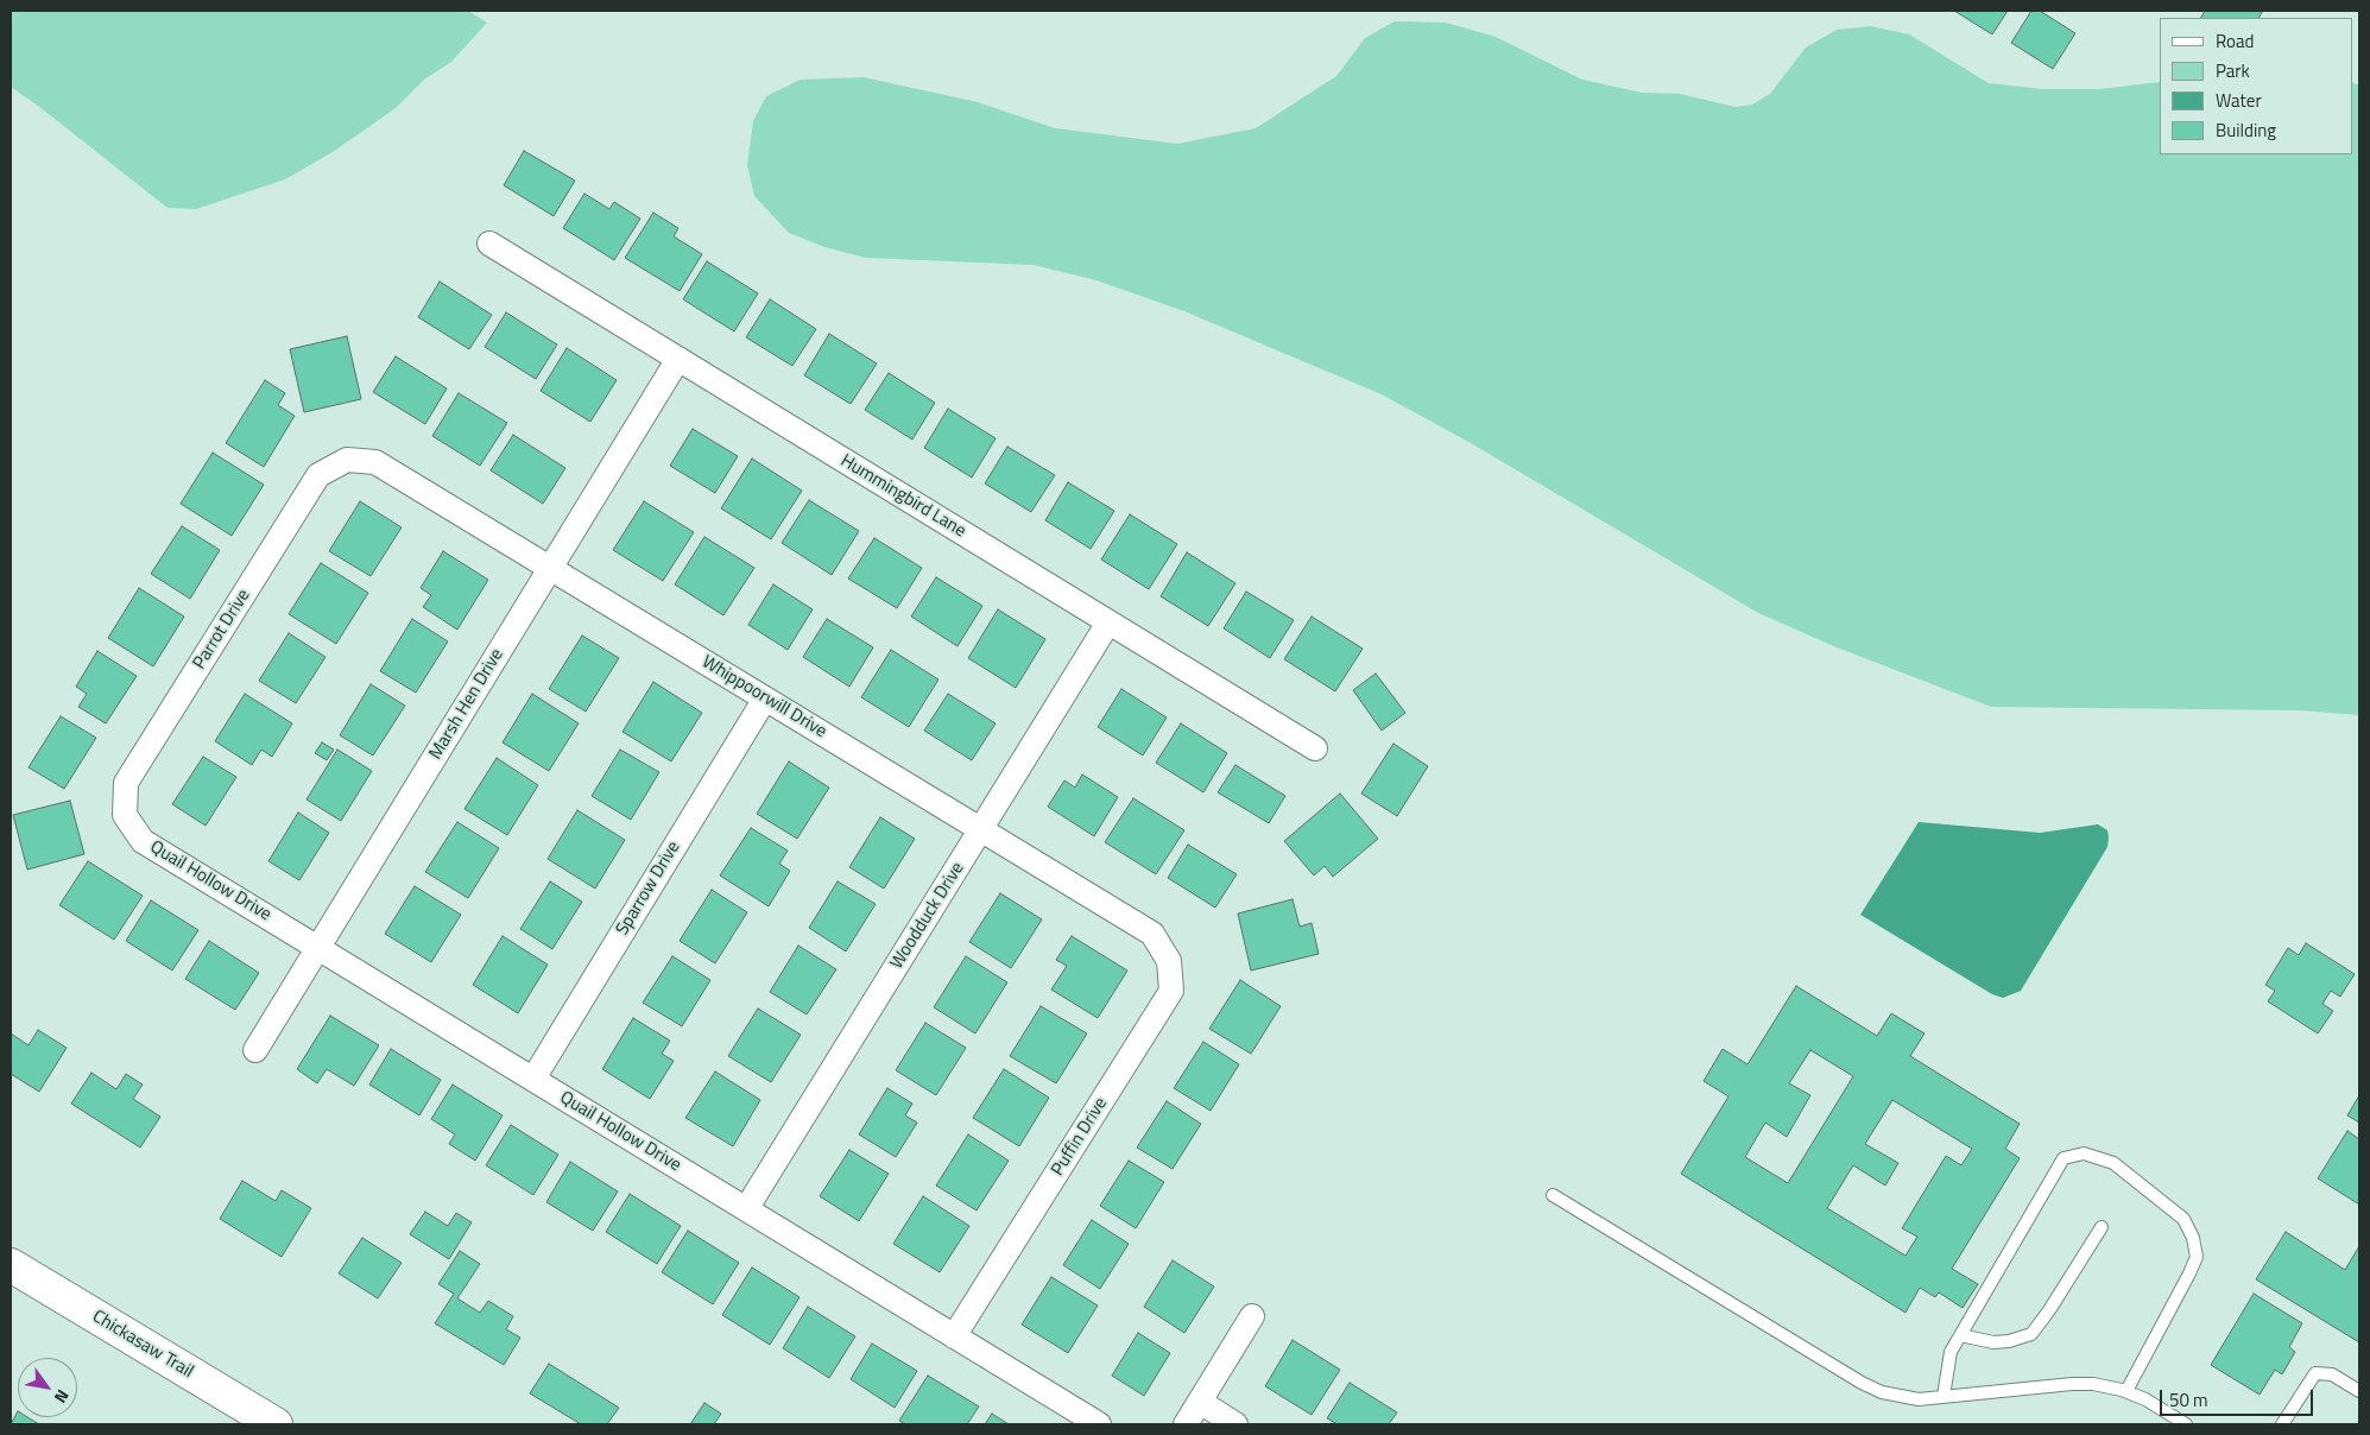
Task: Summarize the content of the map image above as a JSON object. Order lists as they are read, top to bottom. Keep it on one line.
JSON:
{"streets":{"street":["Hummingbird Lane","Parrot Drive","Whippoorwill Drive","Marsh Hen Drive","Quail Hollow Drive","Sparrow Drive","Woodduck Drive","Puffin Drive","Chickasaw Trail"]},"crossings":[["Hummingbird Lane","Marsh Hen Drive"],["Hummingbird Lane","Woodduck Drive"],["Parrot Drive","Whippoorwill Drive"],["Parrot Drive","Quail Hollow Drive"],["Whippoorwill Drive","Marsh Hen Drive"],["Whippoorwill Drive","Sparrow Drive"],["Whippoorwill Drive","Woodduck Drive"],["Whippoorwill Drive","Puffin Drive"],["Marsh Hen Drive","Quail Hollow Drive"],["Quail Hollow Drive","Sparrow Drive"],["Quail Hollow Drive","Woodduck Drive"],["Quail Hollow Drive","Puffin Drive"]],"legend":["Road","Park","Water","Building"],"scale_bar":"50 m","north":"bottom right"}
